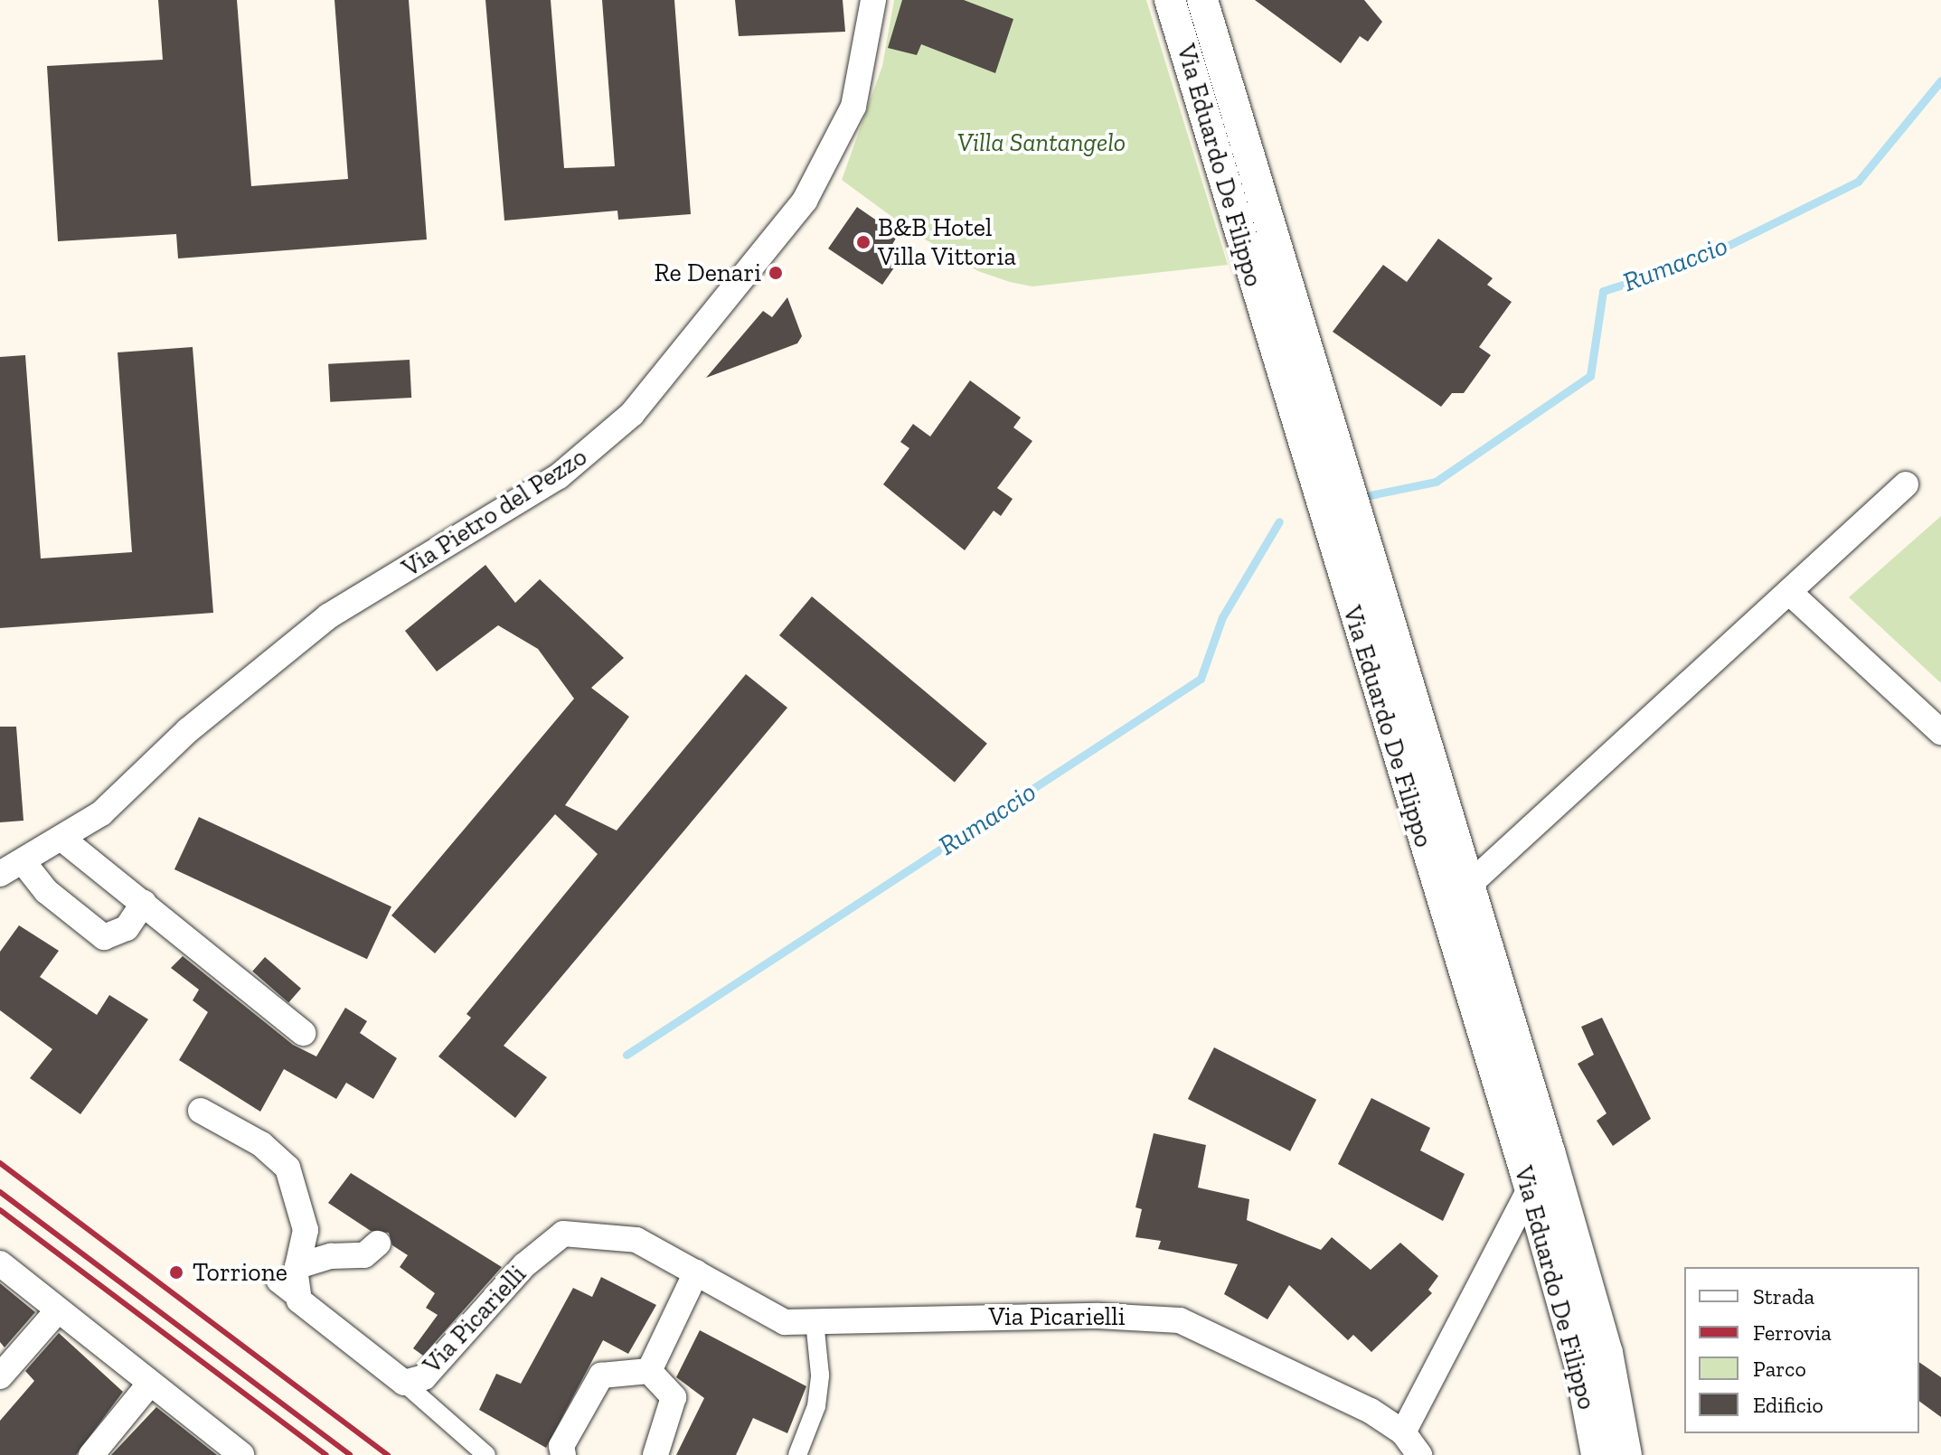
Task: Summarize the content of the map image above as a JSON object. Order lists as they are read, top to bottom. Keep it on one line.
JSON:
{"streets":{"street":["Via Eduardo De Filippo","Via Pietro del Pezzo","Via Picarielli"]},"water":["Rumaccio"],"parks":["Villa Santangelo"],"places":["B&B Hotel Villa Vittoria","Re Denari","Torrione"],"legend":["Strada","Ferrovia","Parco","Edificio"]}
